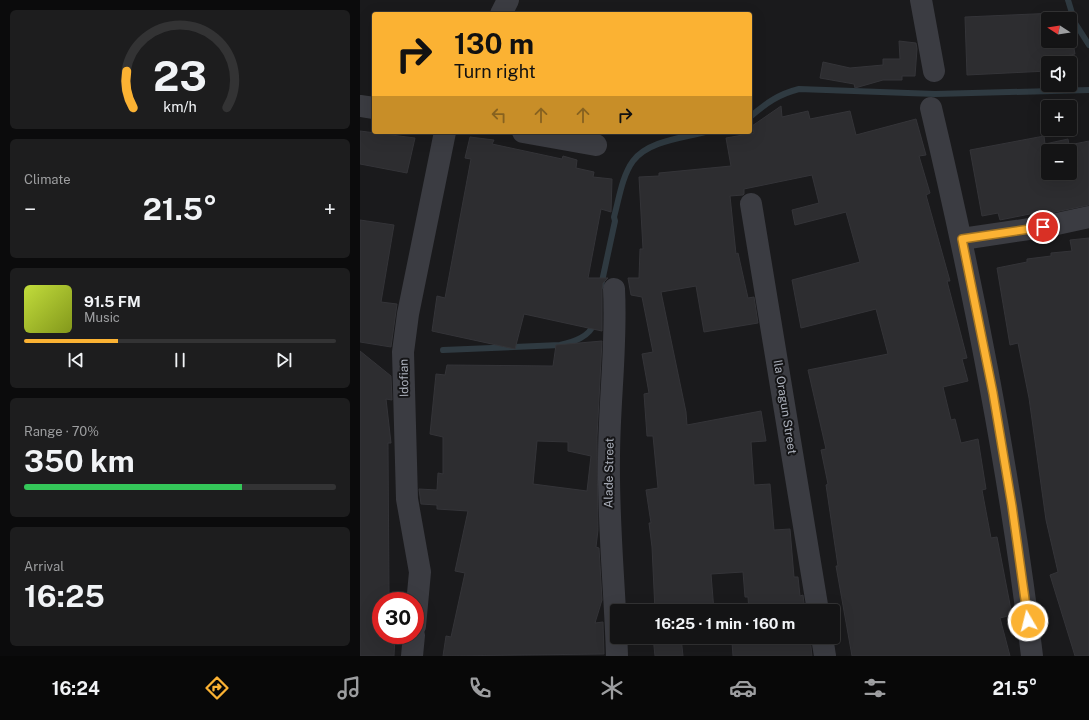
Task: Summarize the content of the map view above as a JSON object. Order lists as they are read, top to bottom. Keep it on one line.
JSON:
{"streets":{"street":["Idofian","Ila Oragun Street","Alade Street"]},"north":"left","page":{"map_buttons":["+","−"],"turn":["130 m","Turn right"],"tile":["Climate",["Range · 70%","350 km"],["Arrival","16:25"]],"heat":["−","21.5°","+"],"song":["91.5 FM","Music"],"limit":"30","trip":"16:25 · 1 min · 160 m","tabs":["16:24","21.5°"],"gauge":["23","km/h"]}}
